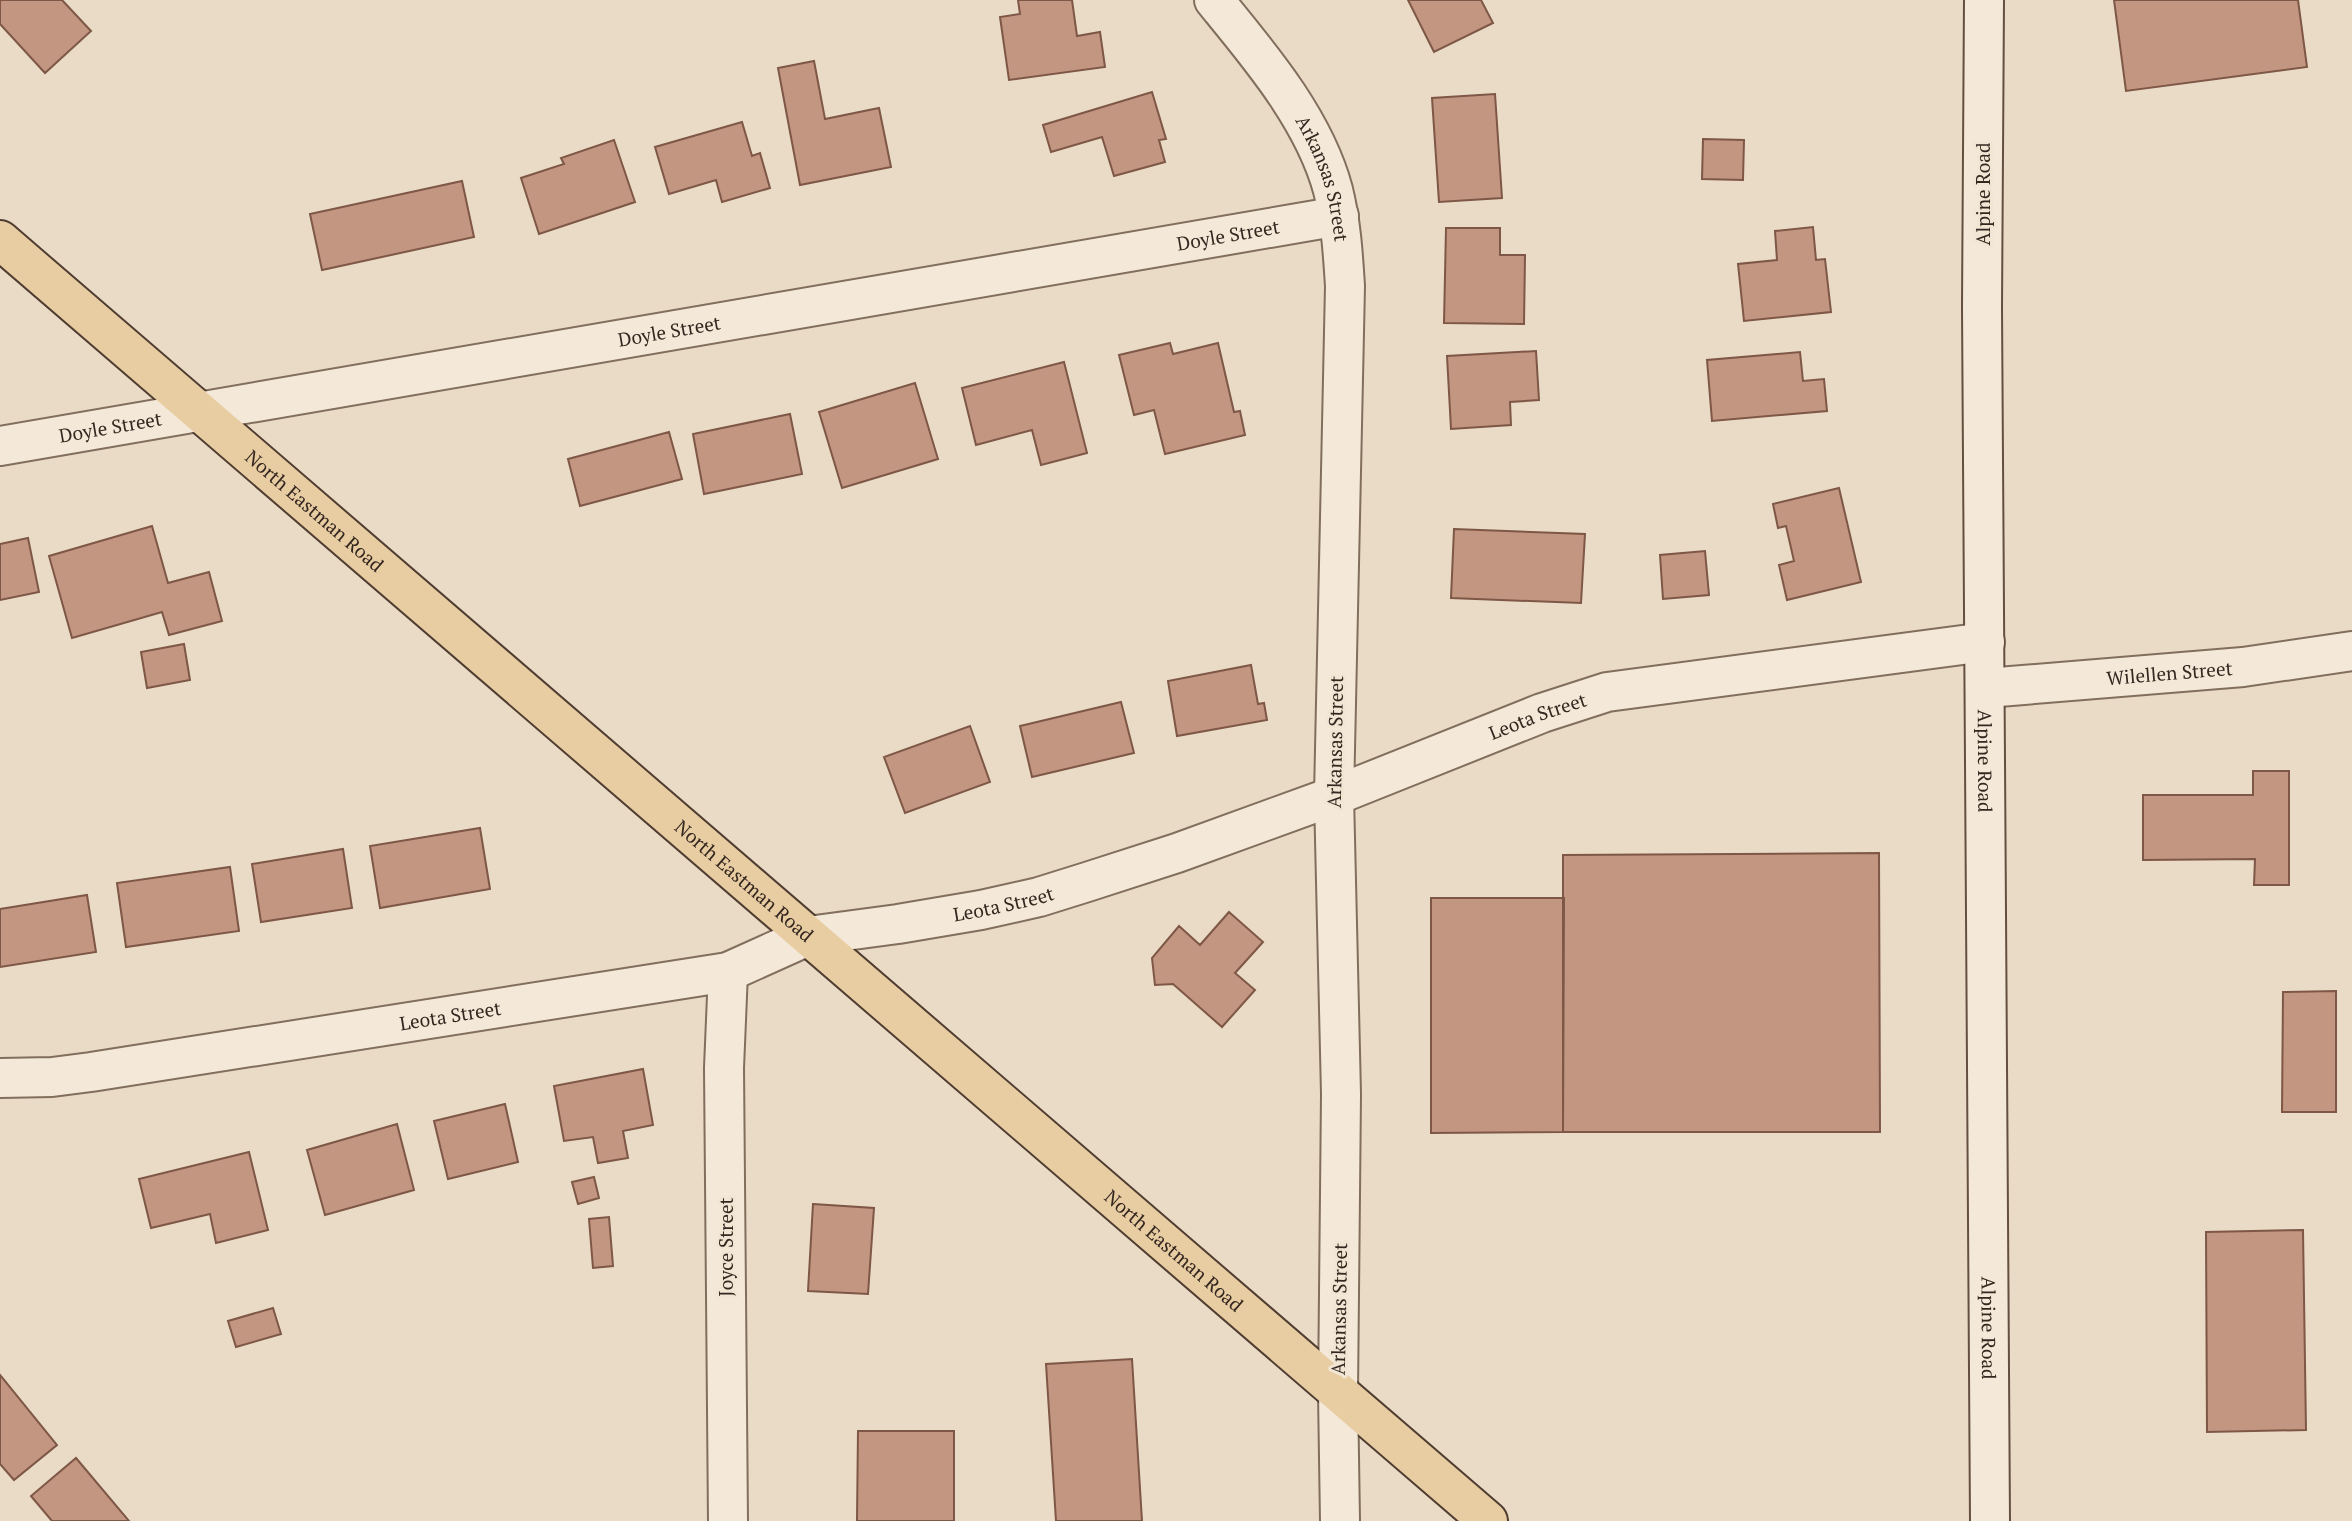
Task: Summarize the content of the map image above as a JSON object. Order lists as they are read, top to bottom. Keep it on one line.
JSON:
{"streets":{"main road":["North Eastman Road"],"street":["Arkansas Street","Alpine Road","Doyle Street","Wilellen Street","Leota Street","Joyce Street"]},"crossings":[["Arkansas Street","Doyle Street"],["Arkansas Street","North Eastman Road"],["Arkansas Street","Leota Street"],["Alpine Road","Wilellen Street"],["Alpine Road","Leota Street"],["Doyle Street","North Eastman Road"],["North Eastman Road","Leota Street"],["Leota Street","Joyce Street"]]}
